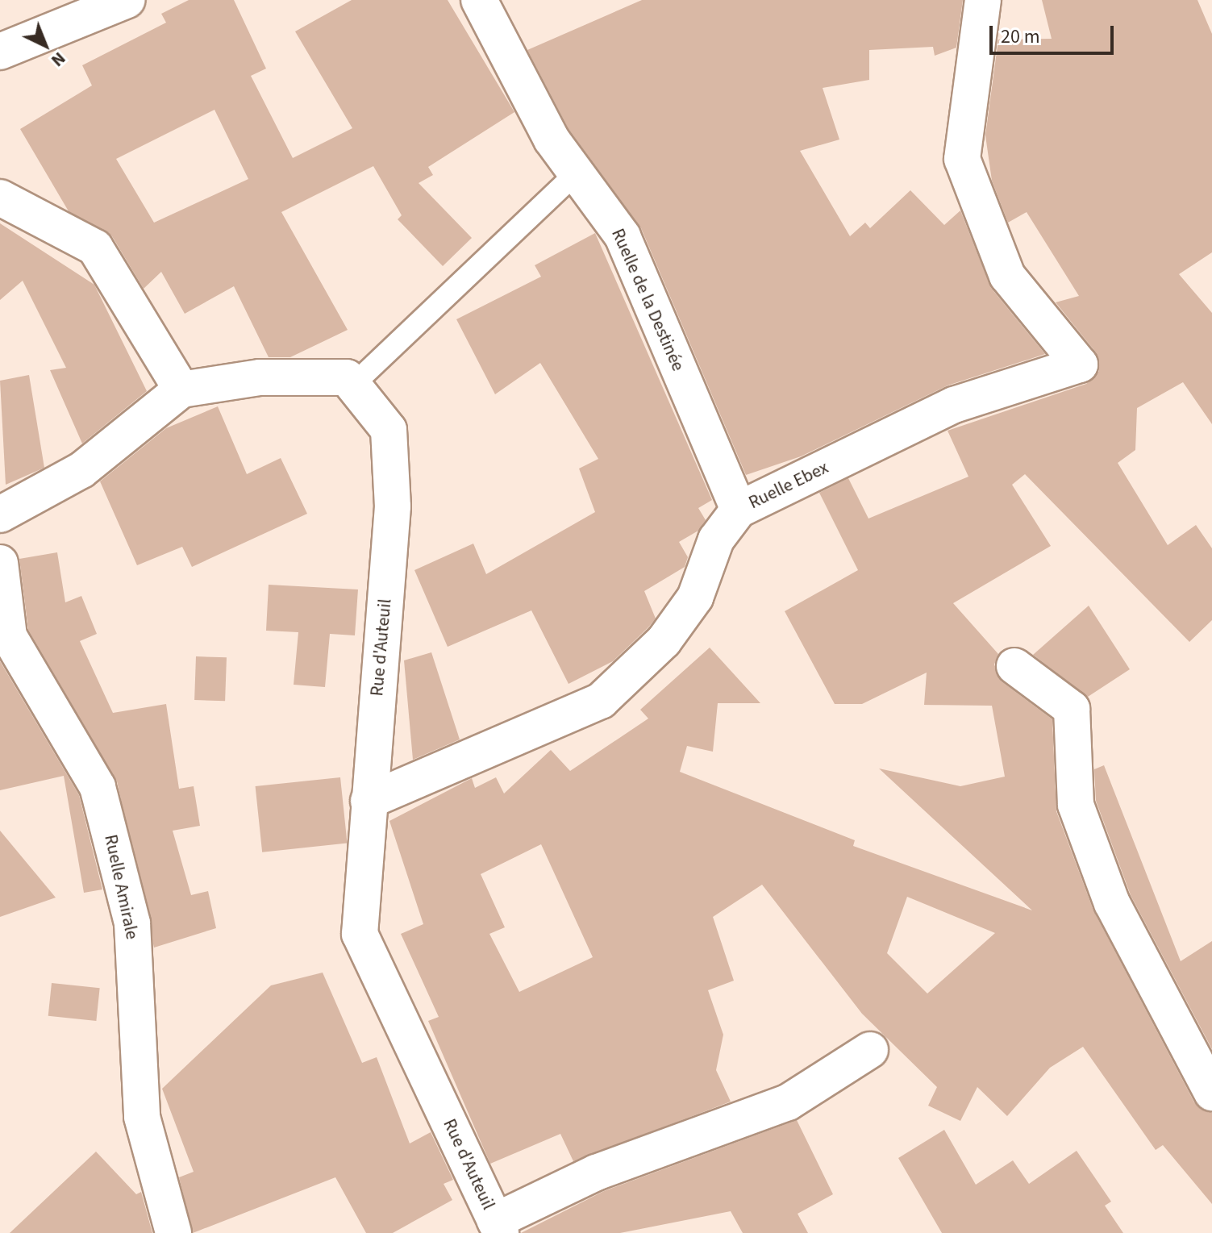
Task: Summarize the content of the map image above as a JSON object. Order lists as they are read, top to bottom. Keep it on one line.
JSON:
{"streets":{"street":["Ruelle de la Destinée","Ruelle Ebex","Rue d'Auteuil","Ruelle Amirale"]},"crossings":[["Ruelle de la Destinée","Ruelle Ebex"],["Ruelle Ebex","Rue d'Auteuil"]],"scale_bar":"20 m","north":"bottom right"}
